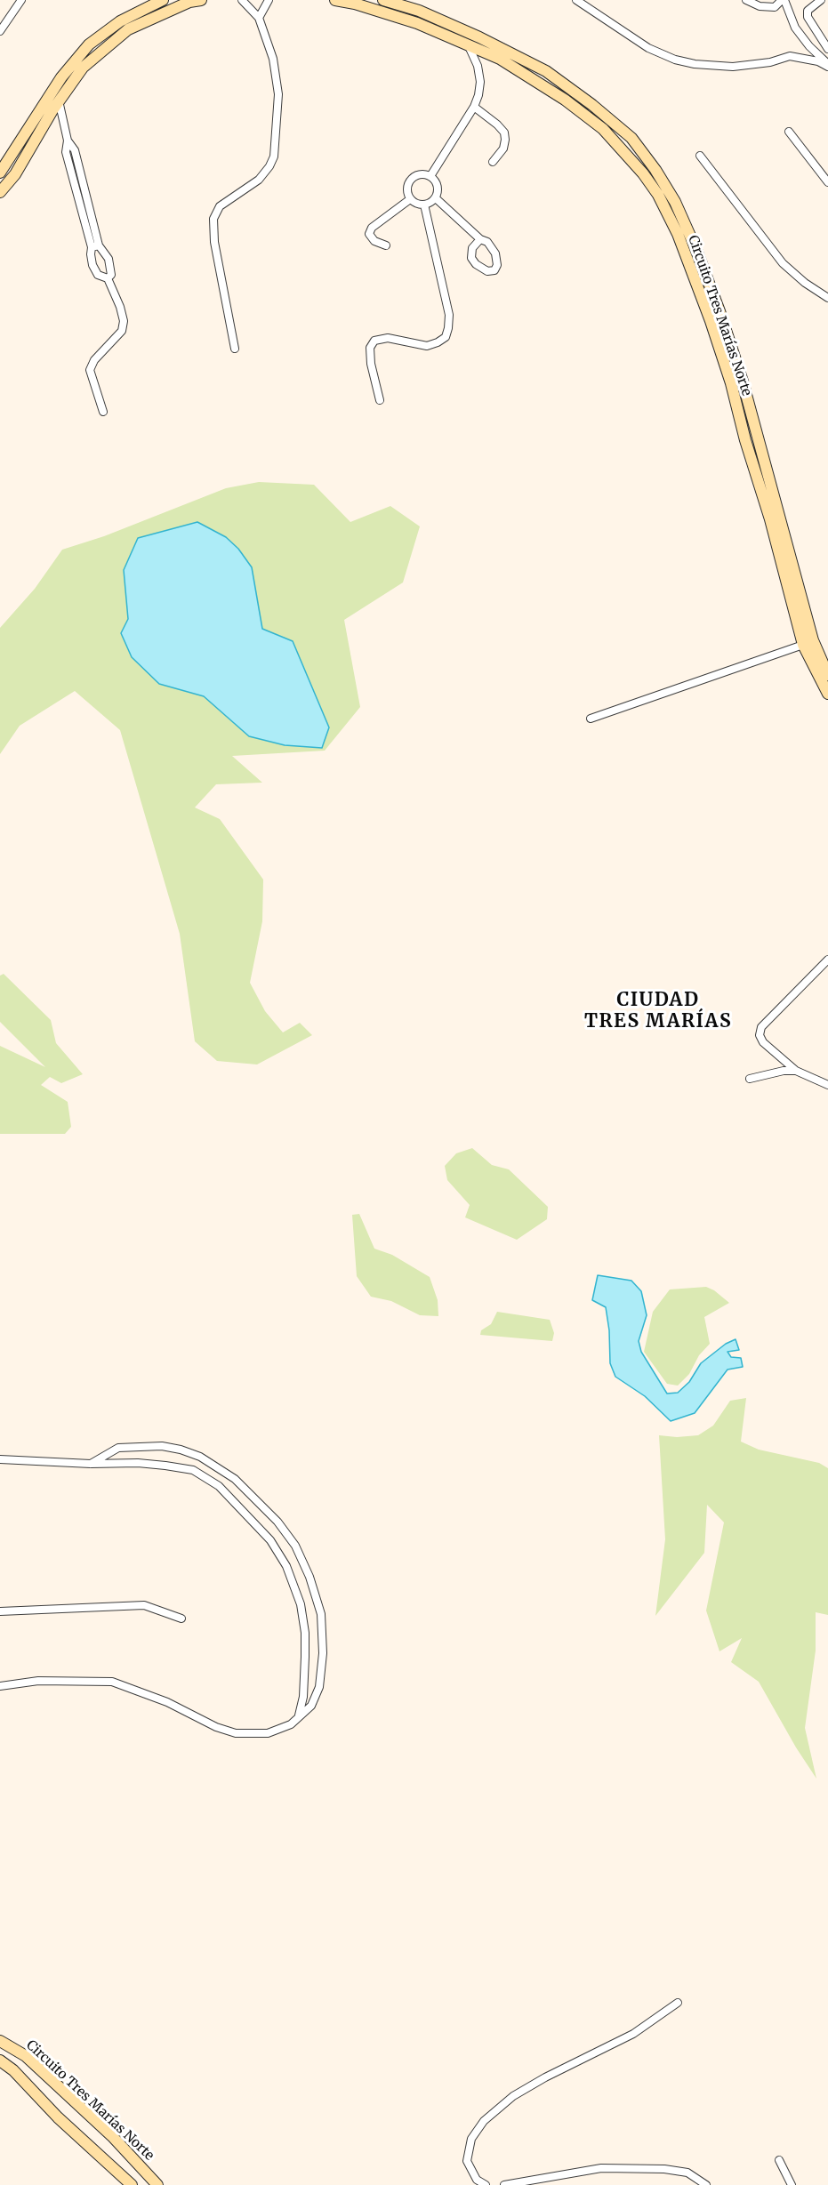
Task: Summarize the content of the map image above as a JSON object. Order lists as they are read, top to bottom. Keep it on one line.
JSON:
{"streets":{"street":["Circuito Tres Marías Norte"]},"districts":["CIUDAD TRES MARÍAS"]}
